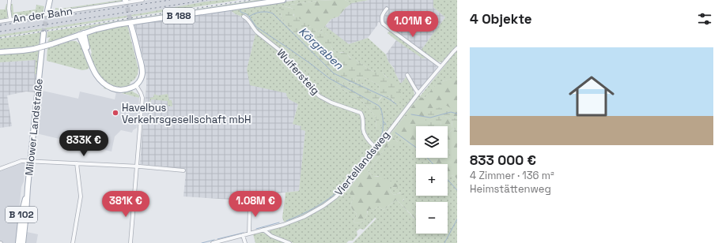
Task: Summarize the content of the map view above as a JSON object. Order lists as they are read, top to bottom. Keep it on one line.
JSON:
{"streets":{"main road":["B 188","Milower Landstraße","B 102"],"street":["An der Bahn","Wulfersteig","Viertellandsweg"]},"crossings":[["Wulfersteig","Viertellandsweg"]],"water":["Körgraben"],"places":["Havelbus Verkehrsgesellschaft mbH"],"page":{"heading":"4 Objekte","price":["1.01M €","833K €","381K €","1.08M €"],"list":[{"name":"833 000 €","note":"4 Zimmer · 136 m² · Heimstättenweg"}],"map_buttons":["+","−"]}}
